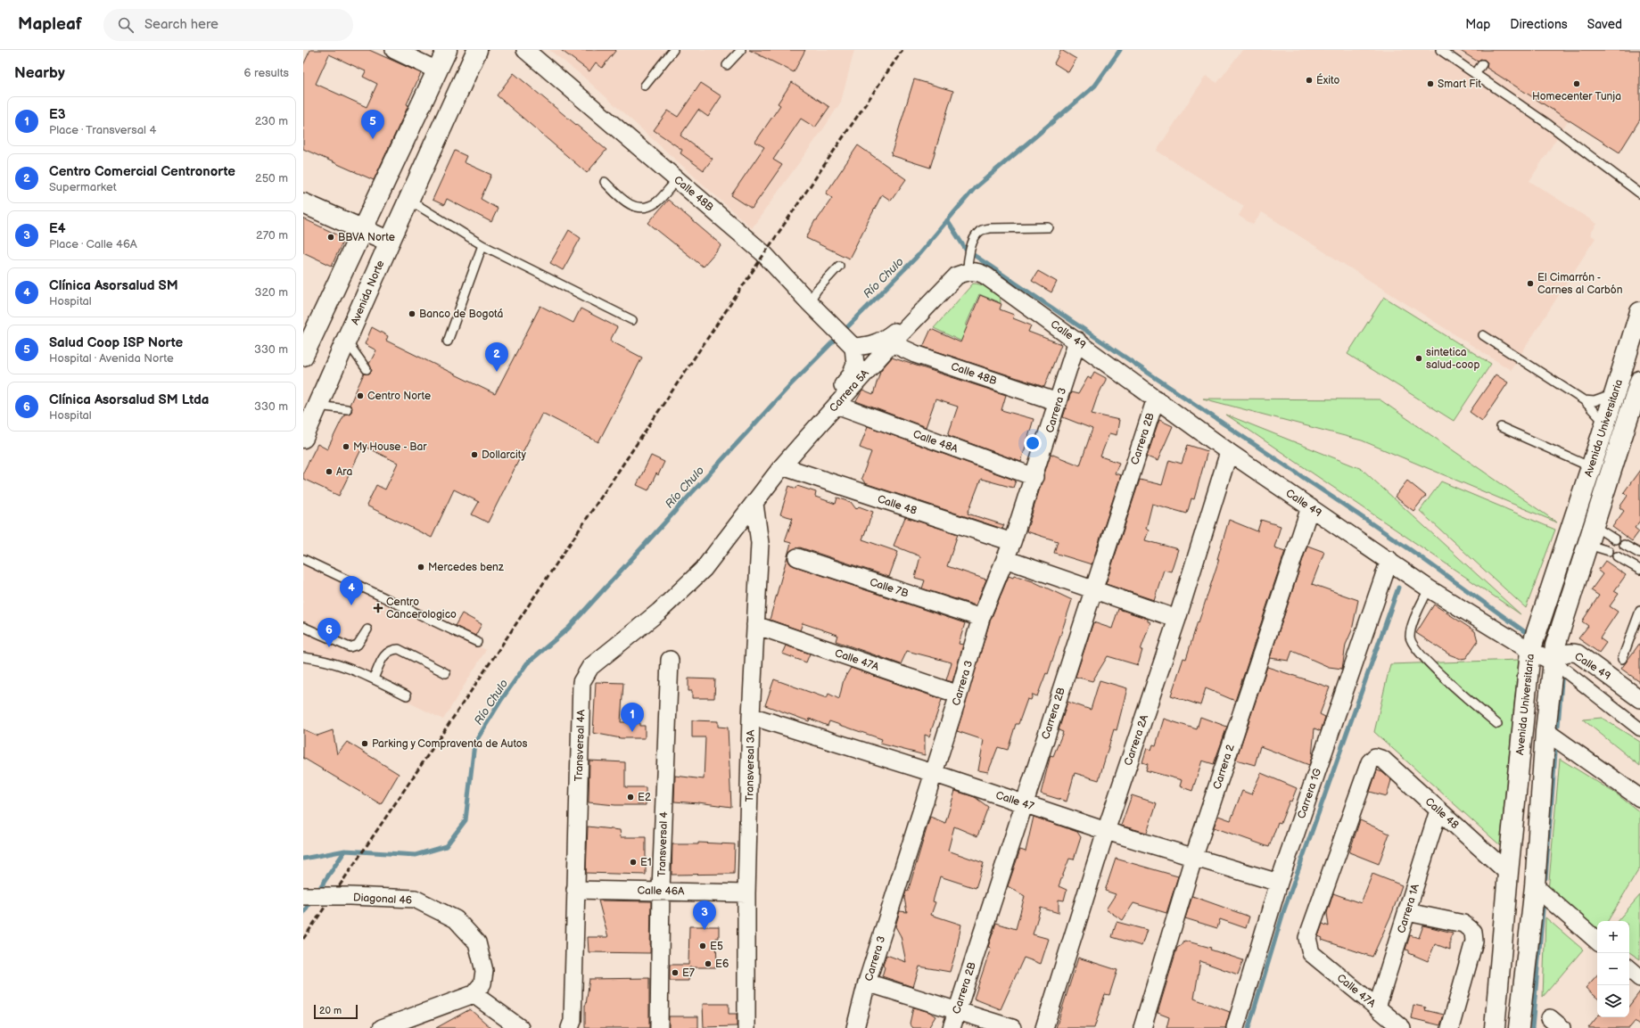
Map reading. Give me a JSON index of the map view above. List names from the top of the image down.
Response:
{
  "streets": {
    "main road": ["Avenida Norte", "Avenida Universitaria"],
    "street": [
      "Calle 48B",
      "Calle 49",
      "Carrera 5A",
      "Carrera 3",
      "Carrera 2B",
      "Calle 48A",
      "Calle 48",
      "Calle 7B",
      "Calle 47A",
      "Carrera 2A",
      "Transversal 4A",
      "Transversal 3A",
      "Carrera 2",
      "Carrera 1G",
      "Calle 47",
      "Transversal 4",
      "Calle 46A",
      "Diagonal 46",
      "Carrera 1A"
    ]
  },
  "crossings": [
    ["Calle 48B", "Carrera 5A"],
    ["Calle 48B", "Carrera 3"],
    ["Calle 49", "Carrera 5A"],
    ["Calle 49", "Carrera 3"],
    ["Calle 49", "Avenida Universitaria"],
    ["Calle 49", "Carrera 2B"],
    ["Calle 49", "Carrera 2A"],
    ["Calle 49", "Carrera 2"],
    ["Calle 49", "Carrera 1G"],
    ["Carrera 5A", "Calle 48A"],
    ["Carrera 5A", "Calle 48"],
    ["Carrera 5A", "Transversal 4A"],
    ["Carrera 5A", "Transversal 3A"],
    ["Carrera 3", "Calle 48A"],
    ["Carrera 3", "Calle 48"],
    ["Carrera 3", "Calle 7B"],
    ["Carrera 3", "Calle 47A"],
    ["Carrera 3", "Calle 47"],
    ["Avenida Universitaria", "Calle 48"],
    ["Carrera 2B", "Calle 47"],
    ["Calle 48", "Calle 47A"],
    ["Calle 48", "Carrera 1A"],
    ["Calle 47A", "Transversal 3A"],
    ["Calle 47A", "Carrera 1A"],
    ["Carrera 2A", "Calle 47"],
    ["Transversal 4A", "Calle 46A"],
    ["Transversal 3A", "Calle 47"],
    ["Transversal 3A", "Calle 46A"],
    ["Carrera 2", "Calle 47"],
    ["Carrera 1G", "Calle 47"],
    ["Transversal 4", "Calle 46A"]
  ],
  "water": ["Río Chulo"],
  "places": {
    "other": [
      "Éxito",
      "Smart Fit",
      "Homecenter Tunja",
      "BBVA Norte",
      "El Cimarrón - Carnes al Carbón",
      "Banco de Bogotá",
      "sintetica salud-coop",
      "Centro Norte",
      "My House - Bar",
      "Dollarcity",
      "Ara",
      "Mercedes benz",
      "Parking y Compraventa de Autos",
      "E2",
      "E1",
      "E5",
      "E6",
      "E7"
    ],
    "health": ["Centro Cancerologico"]
  },
  "scale_bar": "20 m",
  "page": {
    "header": "Mapleaf",
    "search": "Search here",
    "nav": ["Map", "Directions", "Saved"],
    "heading": ["Nearby", "6 results"],
    "list": [
      {
        "mark": "1",
        "name": "E3",
        "note": "Place · Transversal 4",
        "value": "230 m"
      },
      {
        "mark": "2",
        "name": "Centro Comercial Centronorte",
        "note": "Supermarket",
        "value": "250 m"
      },
      {
        "mark": "3",
        "name": "E4",
        "note": "Place · Calle 46A",
        "value": "270 m"
      },
      {
        "mark": "4",
        "name": "Clínica Asorsalud SM",
        "note": "Hospital",
        "value": "320 m"
      },
      {
        "mark": "5",
        "name": "Salud Coop ISP Norte",
        "note": "Hospital · Avenida Norte",
        "value": "330 m"
      },
      {
        "mark": "6",
        "name": "Clínica Asorsalud SM Ltda",
        "note": "Hospital",
        "value": "330 m"
      }
    ],
    "pins": [
      "5",
      "2",
      "4",
      "6",
      "1",
      "3"
    ],
    "map_buttons": ["+", "−"],
    "scale": "20 m"
  }
}
